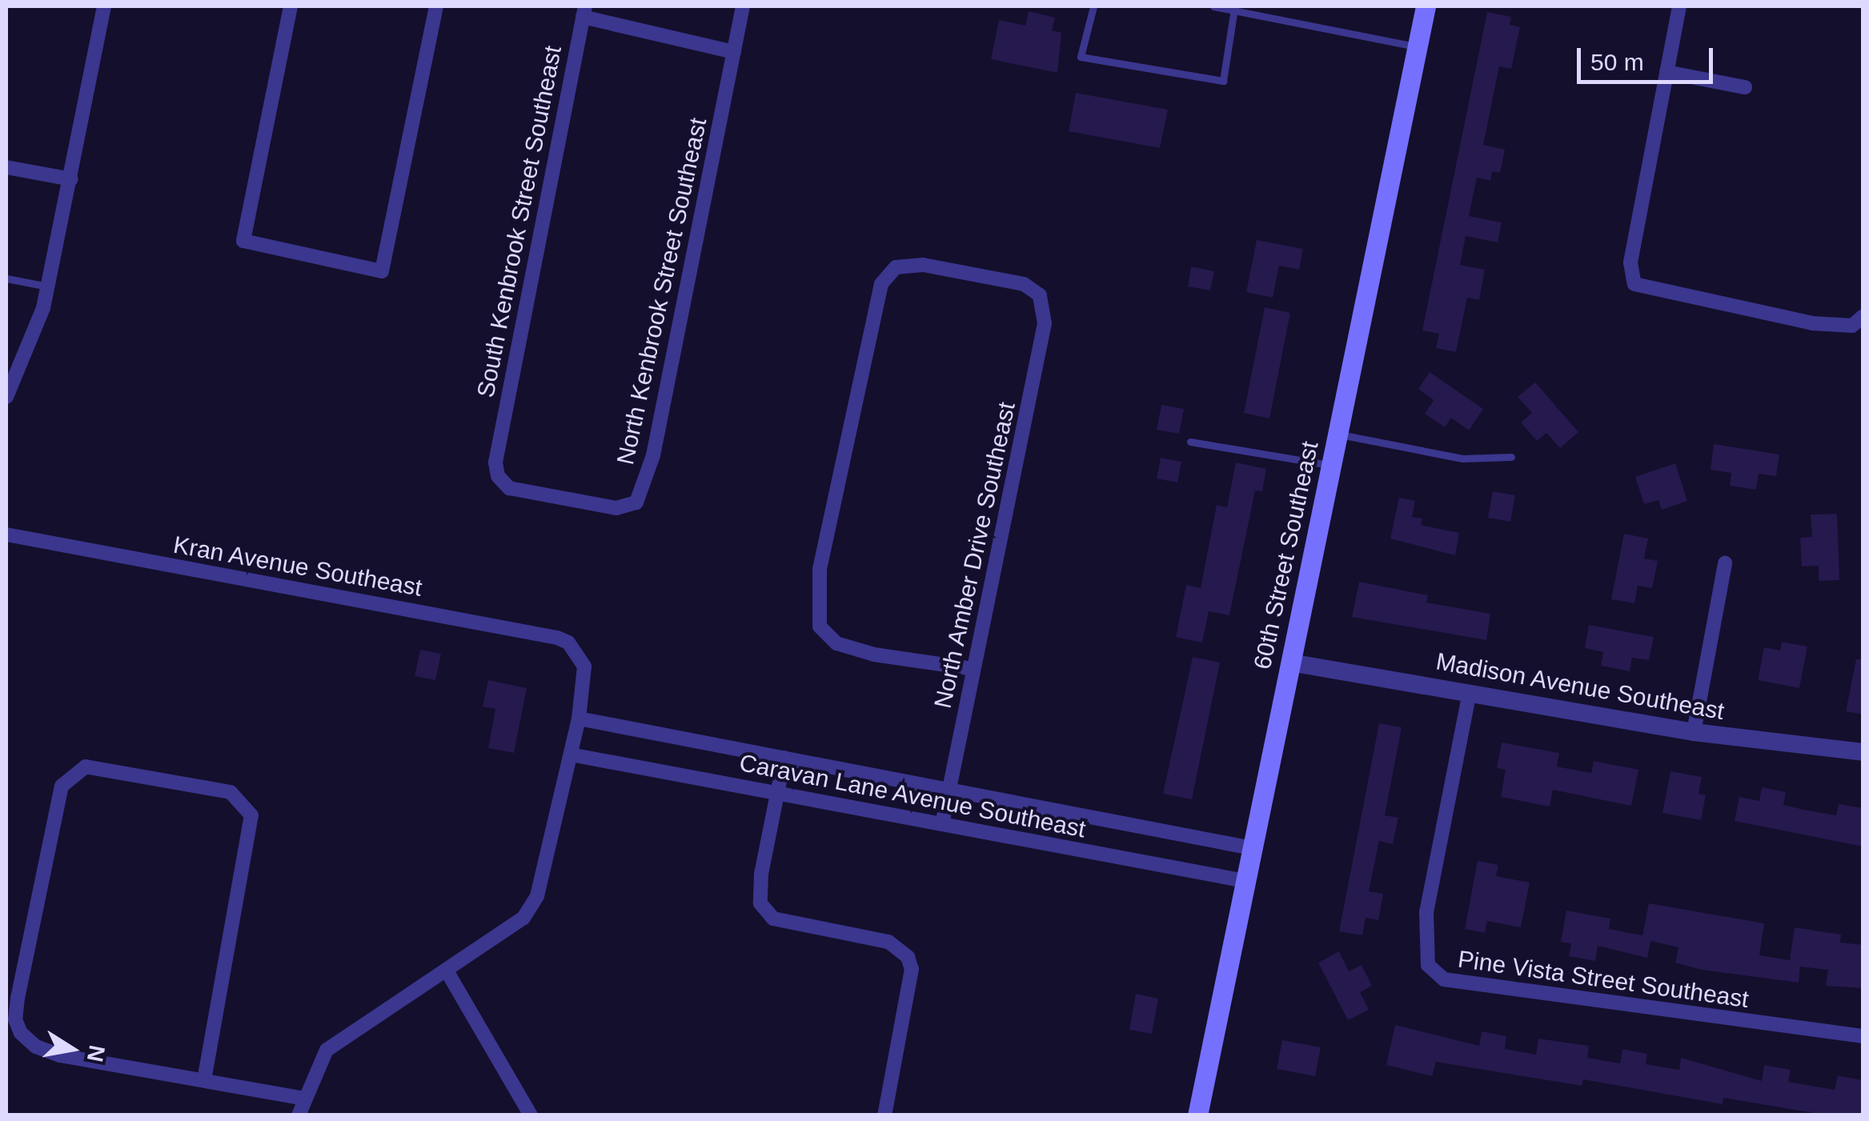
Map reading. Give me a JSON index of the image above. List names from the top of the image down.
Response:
{
  "streets": {
    "main road": ["60th Street Southeast"],
    "street": [
      "South Kenbrook Street Southeast",
      "North Kenbrook Street Southeast",
      "North Amber Drive Southeast",
      "Kran Avenue Southeast",
      "Madison Avenue Southeast",
      "Caravan Lane Avenue Southeast",
      "Pine Vista Street Southeast"
    ]
  },
  "crossings": [
    ["South Kenbrook Street Southeast", "North Kenbrook Street Southeast"],
    ["North Amber Drive Southeast", "Caravan Lane Avenue Southeast"],
    ["60th Street Southeast", "Madison Avenue Southeast"],
    ["60th Street Southeast", "Caravan Lane Avenue Southeast"],
    ["Kran Avenue Southeast", "Caravan Lane Avenue Southeast"],
    ["Madison Avenue Southeast", "Pine Vista Street Southeast"]
  ],
  "scale_bar": "50 m",
  "north": "right"
}
